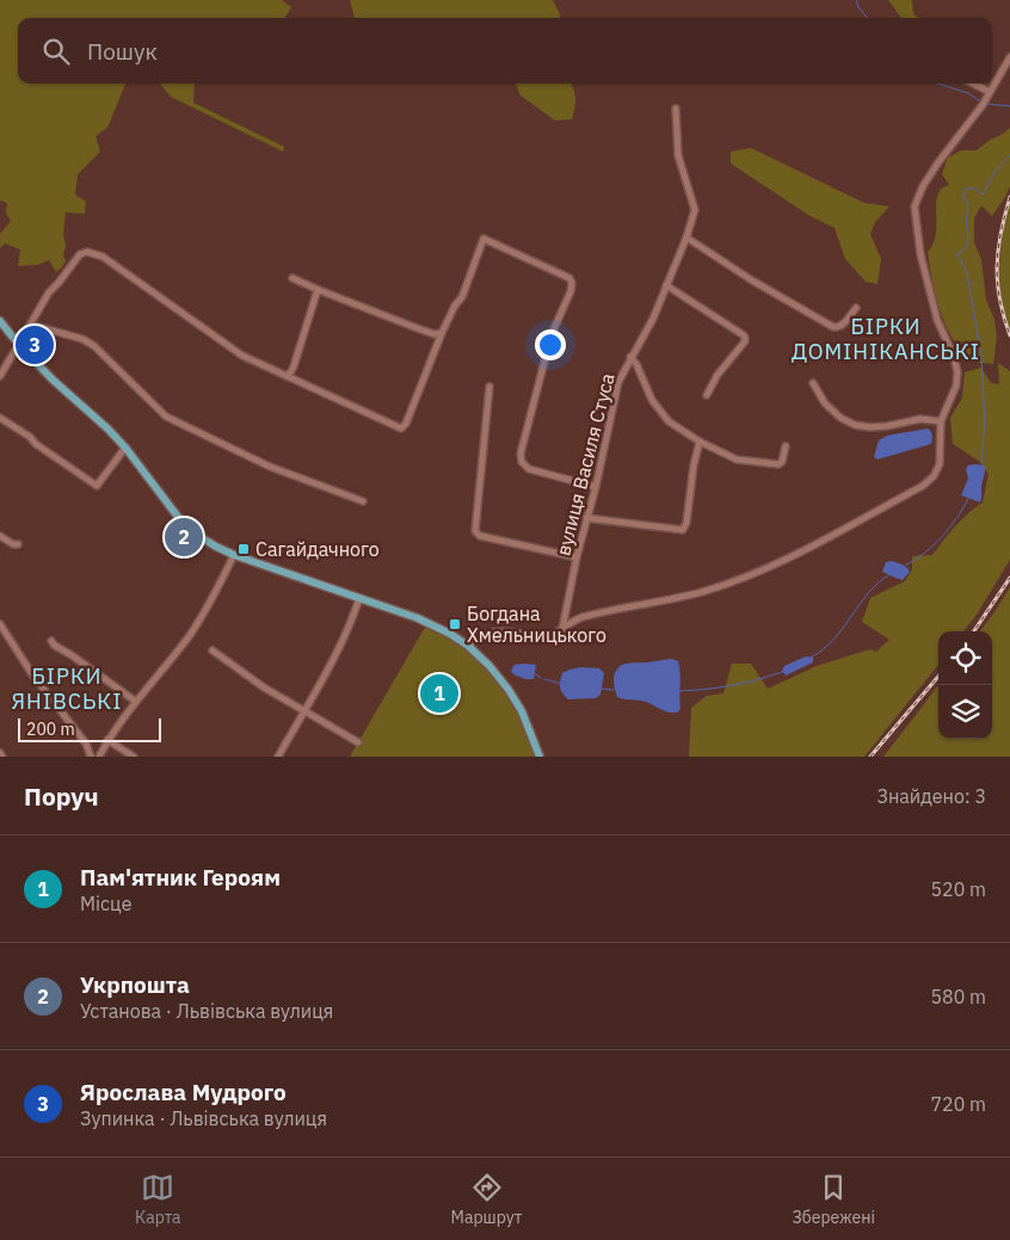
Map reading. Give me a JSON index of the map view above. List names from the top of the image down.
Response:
{
  "streets": {
    "street": ["вулиця Василя Стуса"]
  },
  "districts": ["БІРКИ ДОМІНІКАНСЬКІ", "БІРКИ ЯНІВСЬКІ"],
  "places": {
    "transit": ["Сагайдачного", "Богдана Хмельницького"]
  },
  "scale_bar": "200 m",
  "page": {
    "search": "Пошук",
    "pins": ["3", "2", "1"],
    "scale": "200 m",
    "heading": ["Поруч", "Знайдено: 3"],
    "list": [
      {
        "mark": "1",
        "name": "Пам'ятник Героям",
        "note": "Місце",
        "value": "520 m"
      },
      {
        "mark": "2",
        "name": "Укрпошта",
        "note": "Установа · Львівська вулиця",
        "value": "580 m"
      },
      {
        "mark": "3",
        "name": "Ярослава Мудрого",
        "note": "Зупинка · Львівська вулиця",
        "value": "720 m"
      }
    ],
    "nav": ["Карта", "Маршрут", "Збережені"]
  }
}
